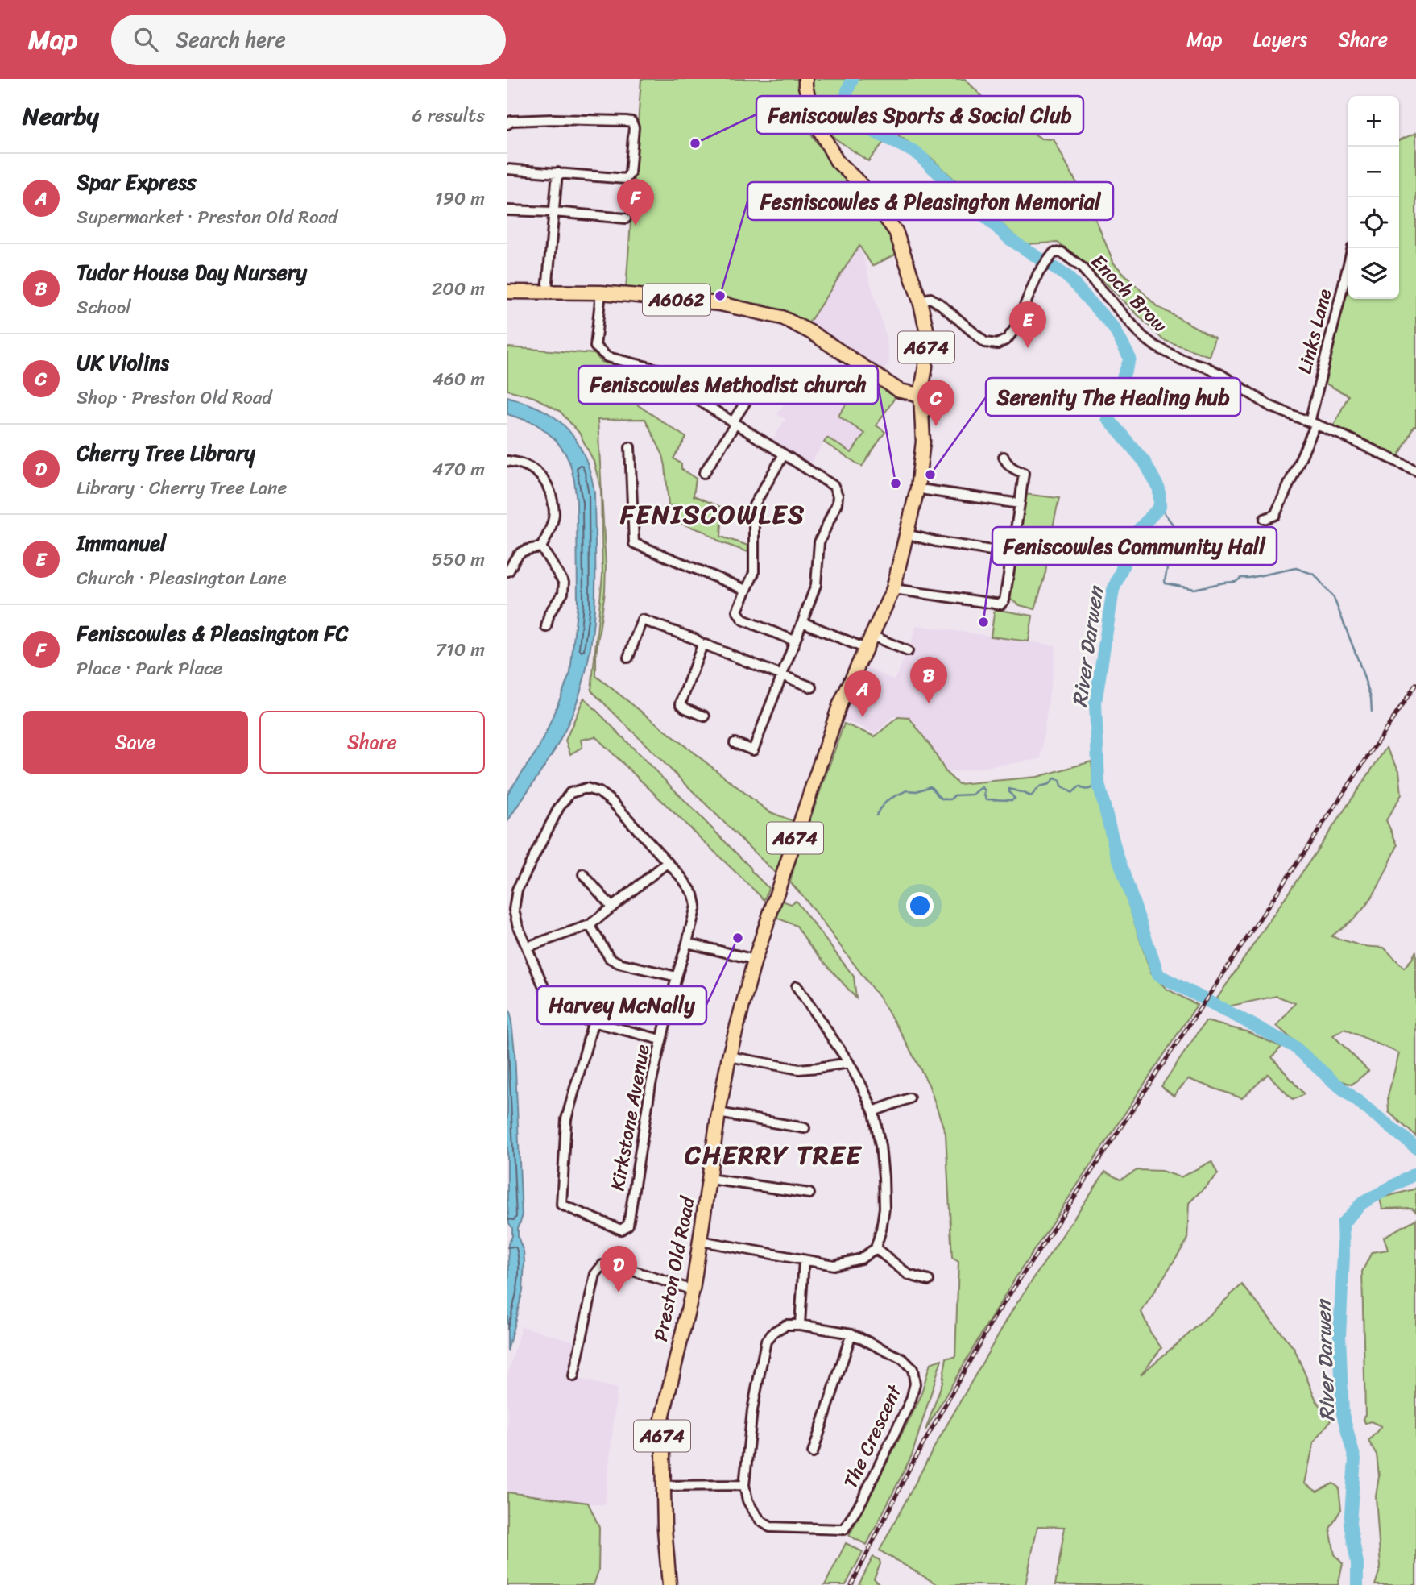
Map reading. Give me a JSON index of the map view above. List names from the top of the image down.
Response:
{
  "streets": {
    "main road": ["A6062", "A674", "Preston Old Road"],
    "street": [
      "Enoch Brow",
      "Links Lane",
      "Kirkstone Avenue",
      "The Crescent"
    ]
  },
  "crossings": [
    ["Enoch Brow", "Links Lane"],
    ["Enoch Brow", "Preston Old Road"],
    ["A6062", "Preston Old Road"]
  ],
  "districts": ["FENISCOWLES", "CHERRY TREE"],
  "water": ["River Darwen"],
  "places": [
    "Feniscowles Sports & Social Club",
    "Fesniscowles & Pleasington Memorial",
    "Serenity The Healing hub",
    "Feniscowles Methodist church",
    "Feniscowles Community Hall",
    "Harvey McNally"
  ],
  "page": {
    "header": "Map",
    "search": "Search here",
    "nav": ["Map", "Layers", "Share"],
    "heading": ["Nearby", "6 results"],
    "map_buttons": ["+", "−"],
    "list": [
      {
        "mark": "A",
        "name": "Spar Express",
        "note": "Supermarket · Preston Old Road",
        "value": "190 m"
      },
      {
        "mark": "B",
        "name": "Tudor House Day Nursery",
        "note": "School",
        "value": "200 m"
      },
      {
        "mark": "C",
        "name": "UK Violins",
        "note": "Shop · Preston Old Road",
        "value": "460 m"
      },
      {
        "mark": "D",
        "name": "Cherry Tree Library",
        "note": "Library · Cherry Tree Lane",
        "value": "470 m"
      },
      {
        "mark": "E",
        "name": "Immanuel",
        "note": "Church · Pleasington Lane",
        "value": "550 m"
      },
      {
        "mark": "F",
        "name": "Feniscowles & Pleasington FC",
        "note": "Place · Park Place",
        "value": "710 m"
      }
    ],
    "pins": [
      "F",
      "E",
      "C",
      "B",
      "A",
      "D"
    ],
    "buttons": ["Save", "Share"]
  }
}
